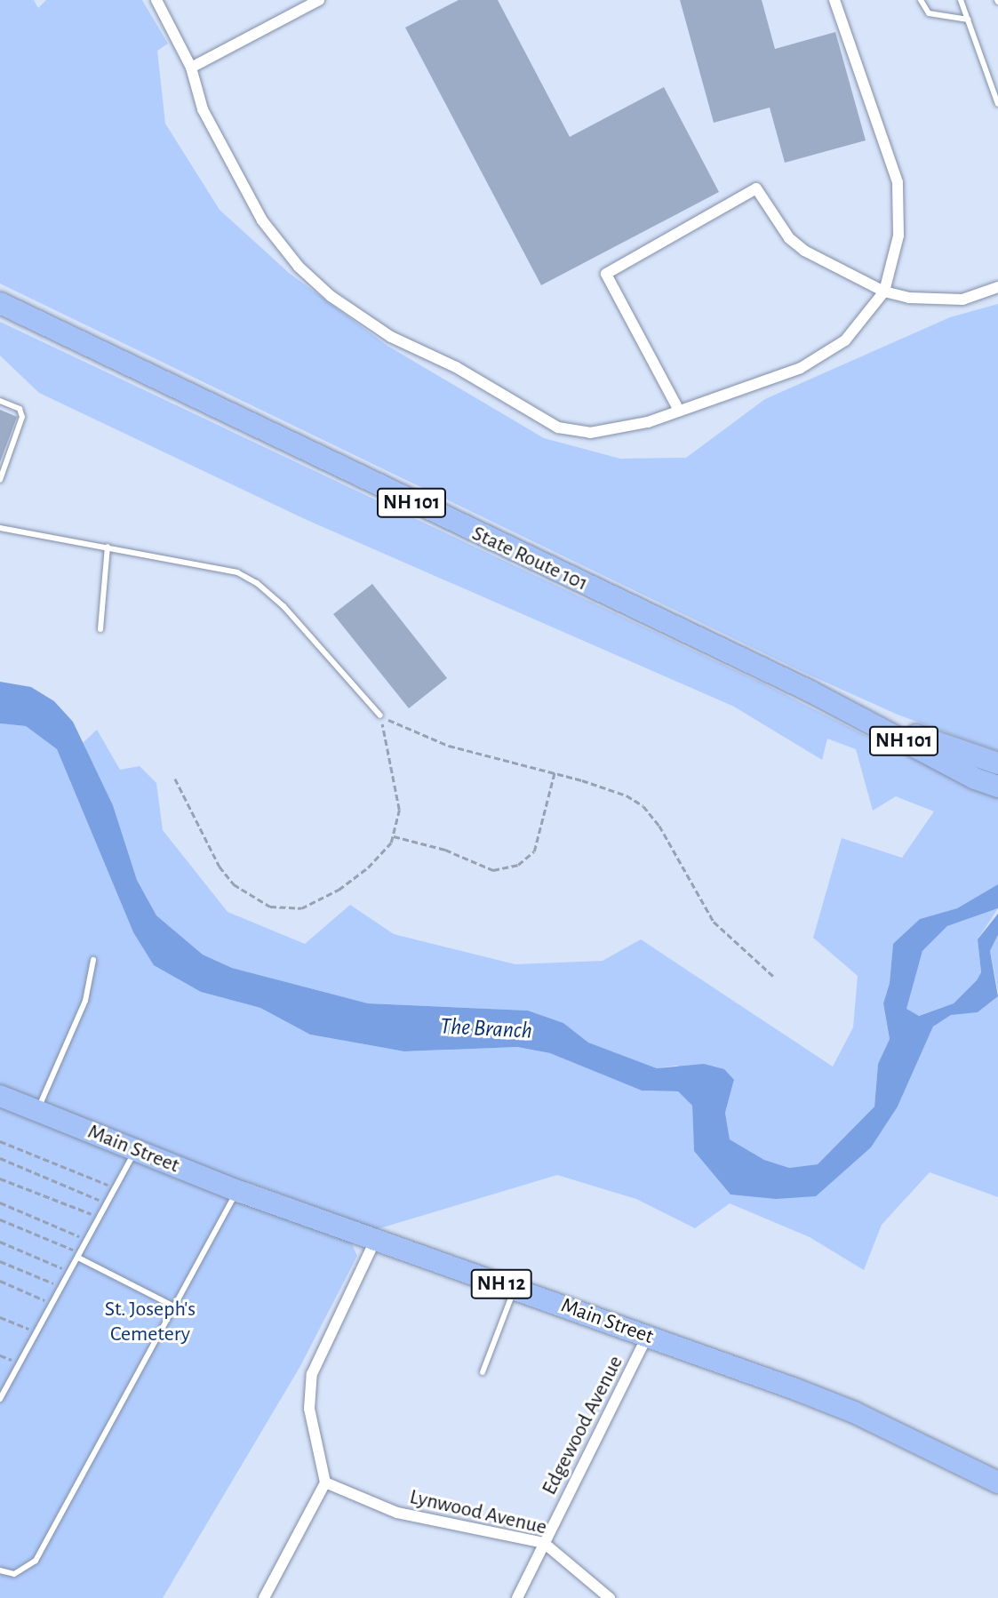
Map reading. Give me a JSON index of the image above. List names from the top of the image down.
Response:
{
  "streets": {
    "highway": [
      "NH 101",
      "State Route 101",
      "Main Street",
      "NH 12"
    ],
    "street": ["Edgewood Avenue", "Lynwood Avenue"]
  },
  "crossings": [
    ["Main Street", "Edgewood Avenue"],
    ["Edgewood Avenue", "Lynwood Avenue"]
  ],
  "water": ["The Branch"],
  "parks": ["St. Joseph's Cemetery"]
}
